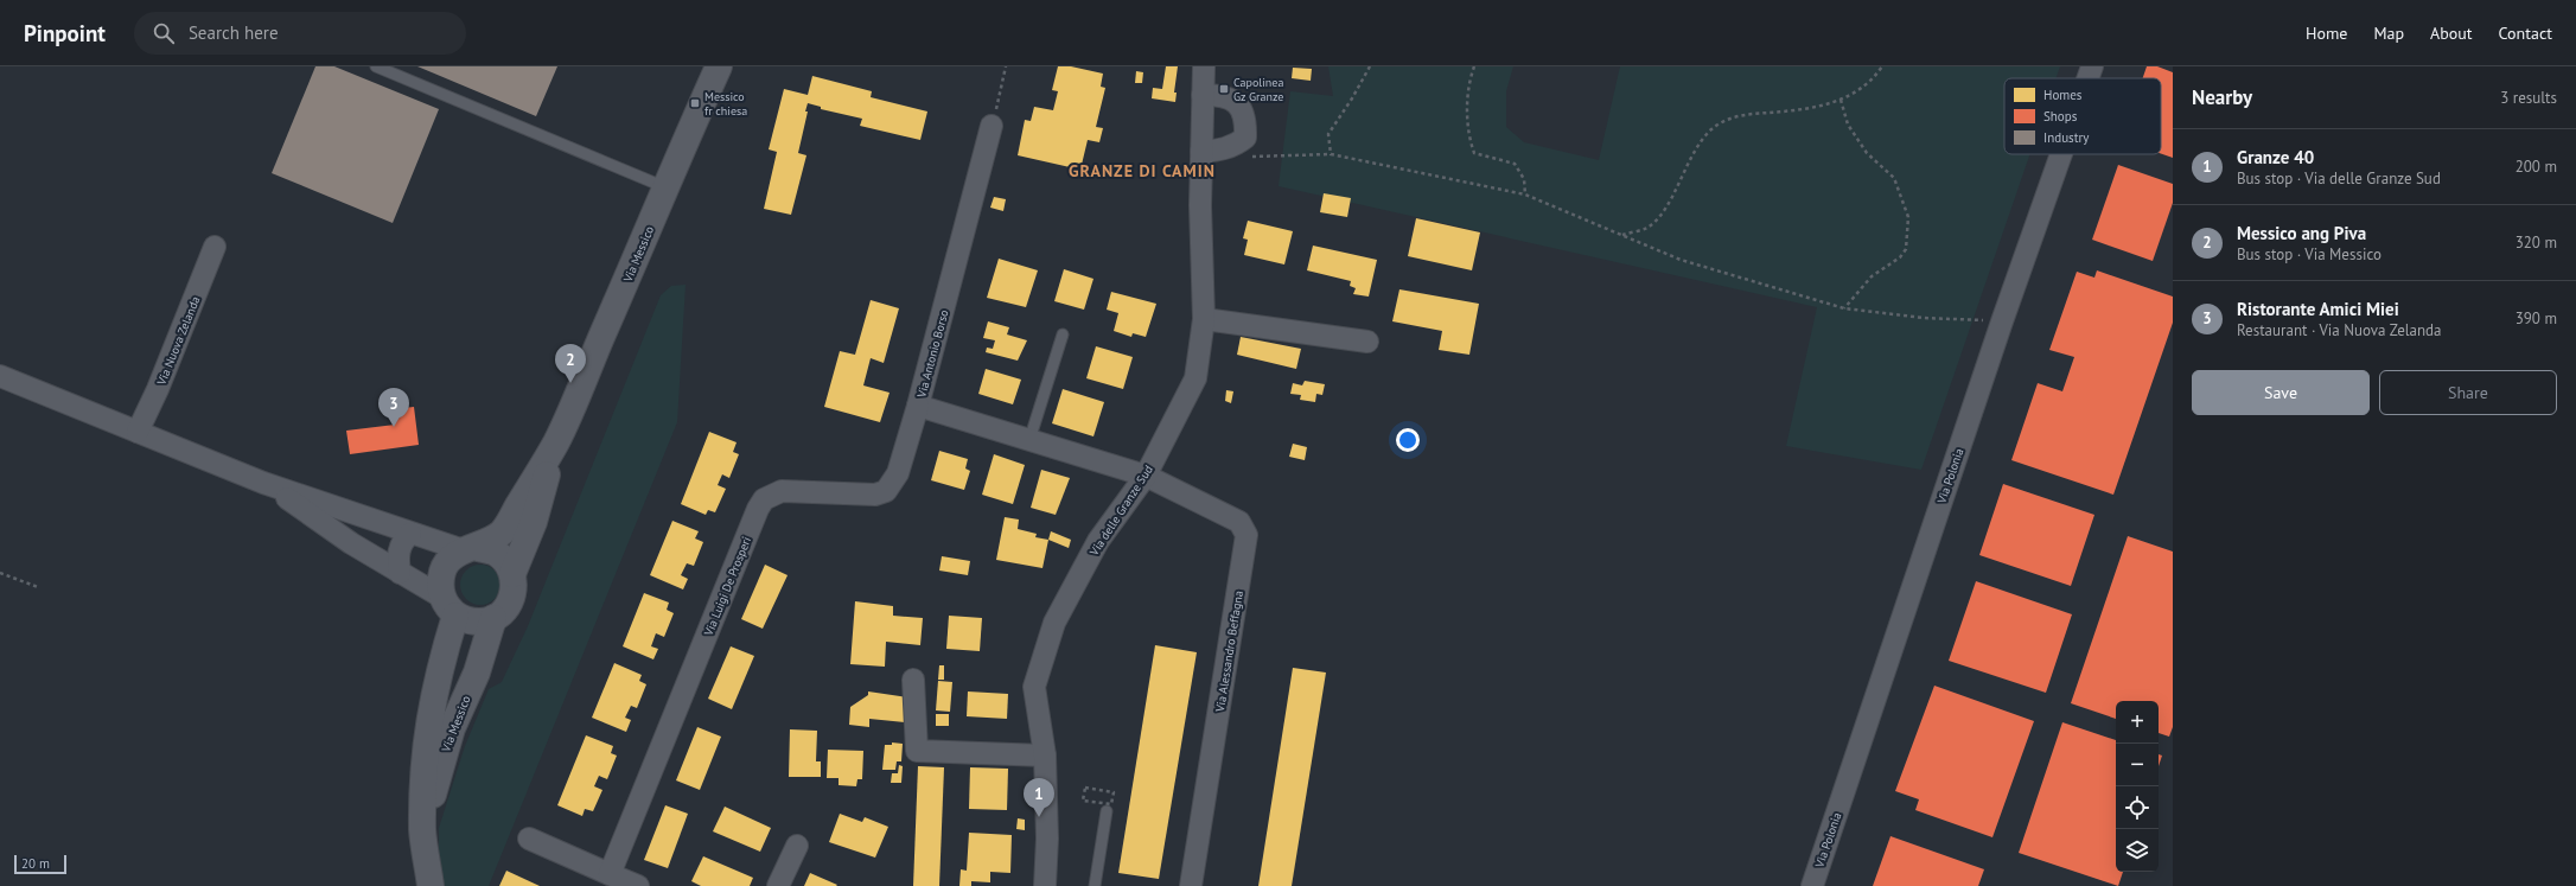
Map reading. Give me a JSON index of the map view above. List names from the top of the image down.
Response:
{
  "streets": {
    "street": [
      "Via Messico",
      "Via Nuova Zelanda",
      "Via Antonio Borso",
      "Via Polonia",
      "Via delle Granze Sud",
      "Via Luigi De Prosperi",
      "Via Alessandro Beffagna"
    ]
  },
  "crossings": [
    ["Via Antonio Borso", "Via delle Granze Sud"],
    ["Via Antonio Borso", "Via Luigi De Prosperi"],
    ["Via Antonio Borso", "Via Alessandro Beffagna"],
    ["Via delle Granze Sud", "Via Alessandro Beffagna"]
  ],
  "districts": ["GRANZE DI CAMIN"],
  "places": {
    "transit": ["Capolinea Gz Granze", "Messico fr chiesa"]
  },
  "legend": ["Homes", "Shops", "Industry"],
  "scale_bar": "20 m",
  "page": {
    "header": "Pinpoint",
    "search": "Search here",
    "nav": [
      "Home",
      "Map",
      "About",
      "Contact"
    ],
    "heading": ["Nearby", "3 results"],
    "list": [
      {
        "mark": "1",
        "name": "Granze 40",
        "note": "Bus stop · Via delle Granze Sud",
        "value": "200 m"
      },
      {
        "mark": "2",
        "name": "Messico ang Piva",
        "note": "Bus stop · Via Messico",
        "value": "320 m"
      },
      {
        "mark": "3",
        "name": "Ristorante Amici Miei",
        "note": "Restaurant · Via Nuova Zelanda",
        "value": "390 m"
      }
    ],
    "pins": ["2", "3", "1"],
    "buttons": ["Save", "Share"],
    "map_buttons": ["+", "−"],
    "scale": "20 m"
  }
}
